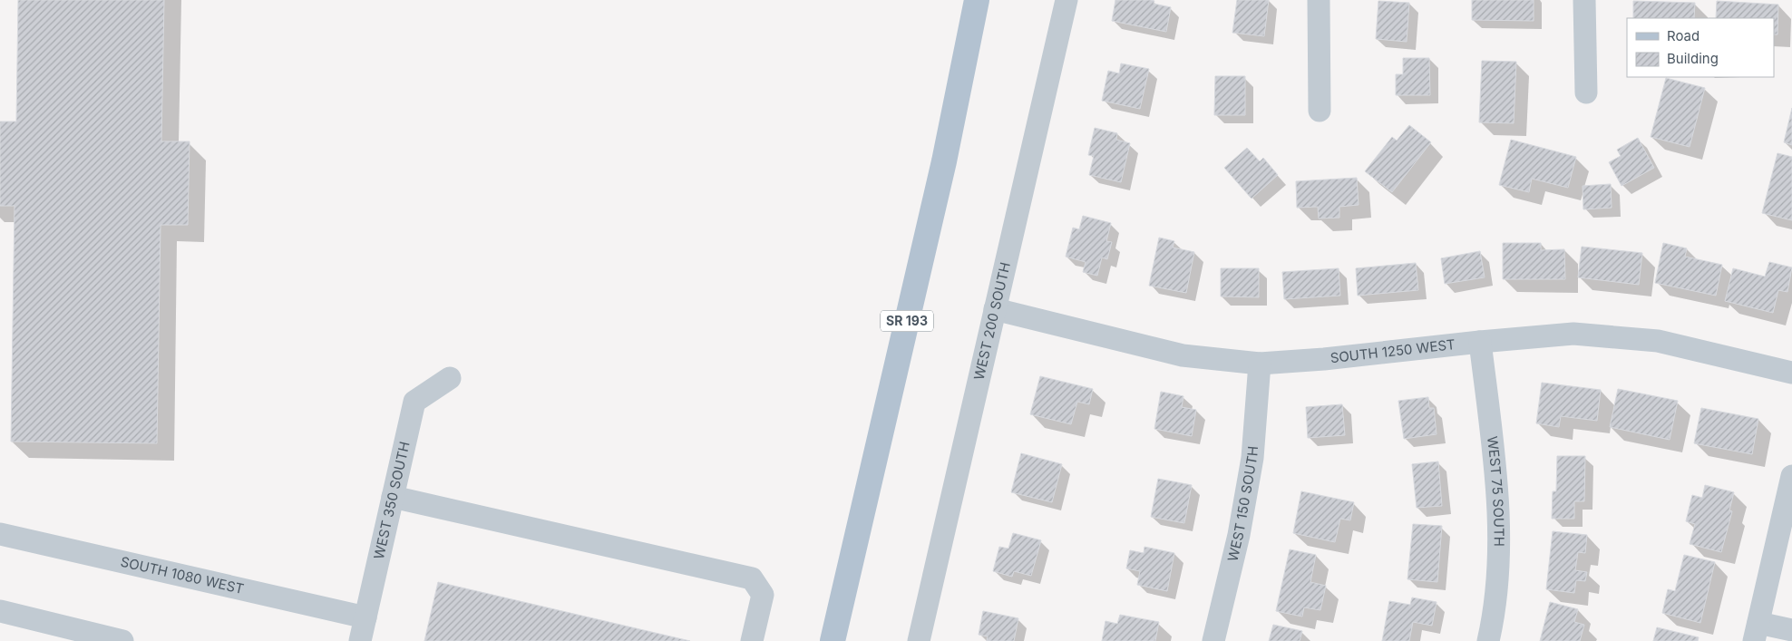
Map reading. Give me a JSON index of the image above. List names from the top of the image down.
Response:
{
  "streets": {
    "main road": ["SR 193"],
    "street": [
      "WEST 200 SOUTH",
      "SOUTH 1250 WEST",
      "WEST 75 SOUTH",
      "WEST 350 SOUTH",
      "WEST 150 SOUTH",
      "SOUTH 1080 WEST"
    ]
  },
  "crossings": [
    ["WEST 200 SOUTH", "SOUTH 1250 WEST"],
    ["SOUTH 1250 WEST", "WEST 75 SOUTH"],
    ["SOUTH 1250 WEST", "WEST 150 SOUTH"],
    ["WEST 350 SOUTH", "SOUTH 1080 WEST"]
  ],
  "legend": ["Road", "Building"]
}
